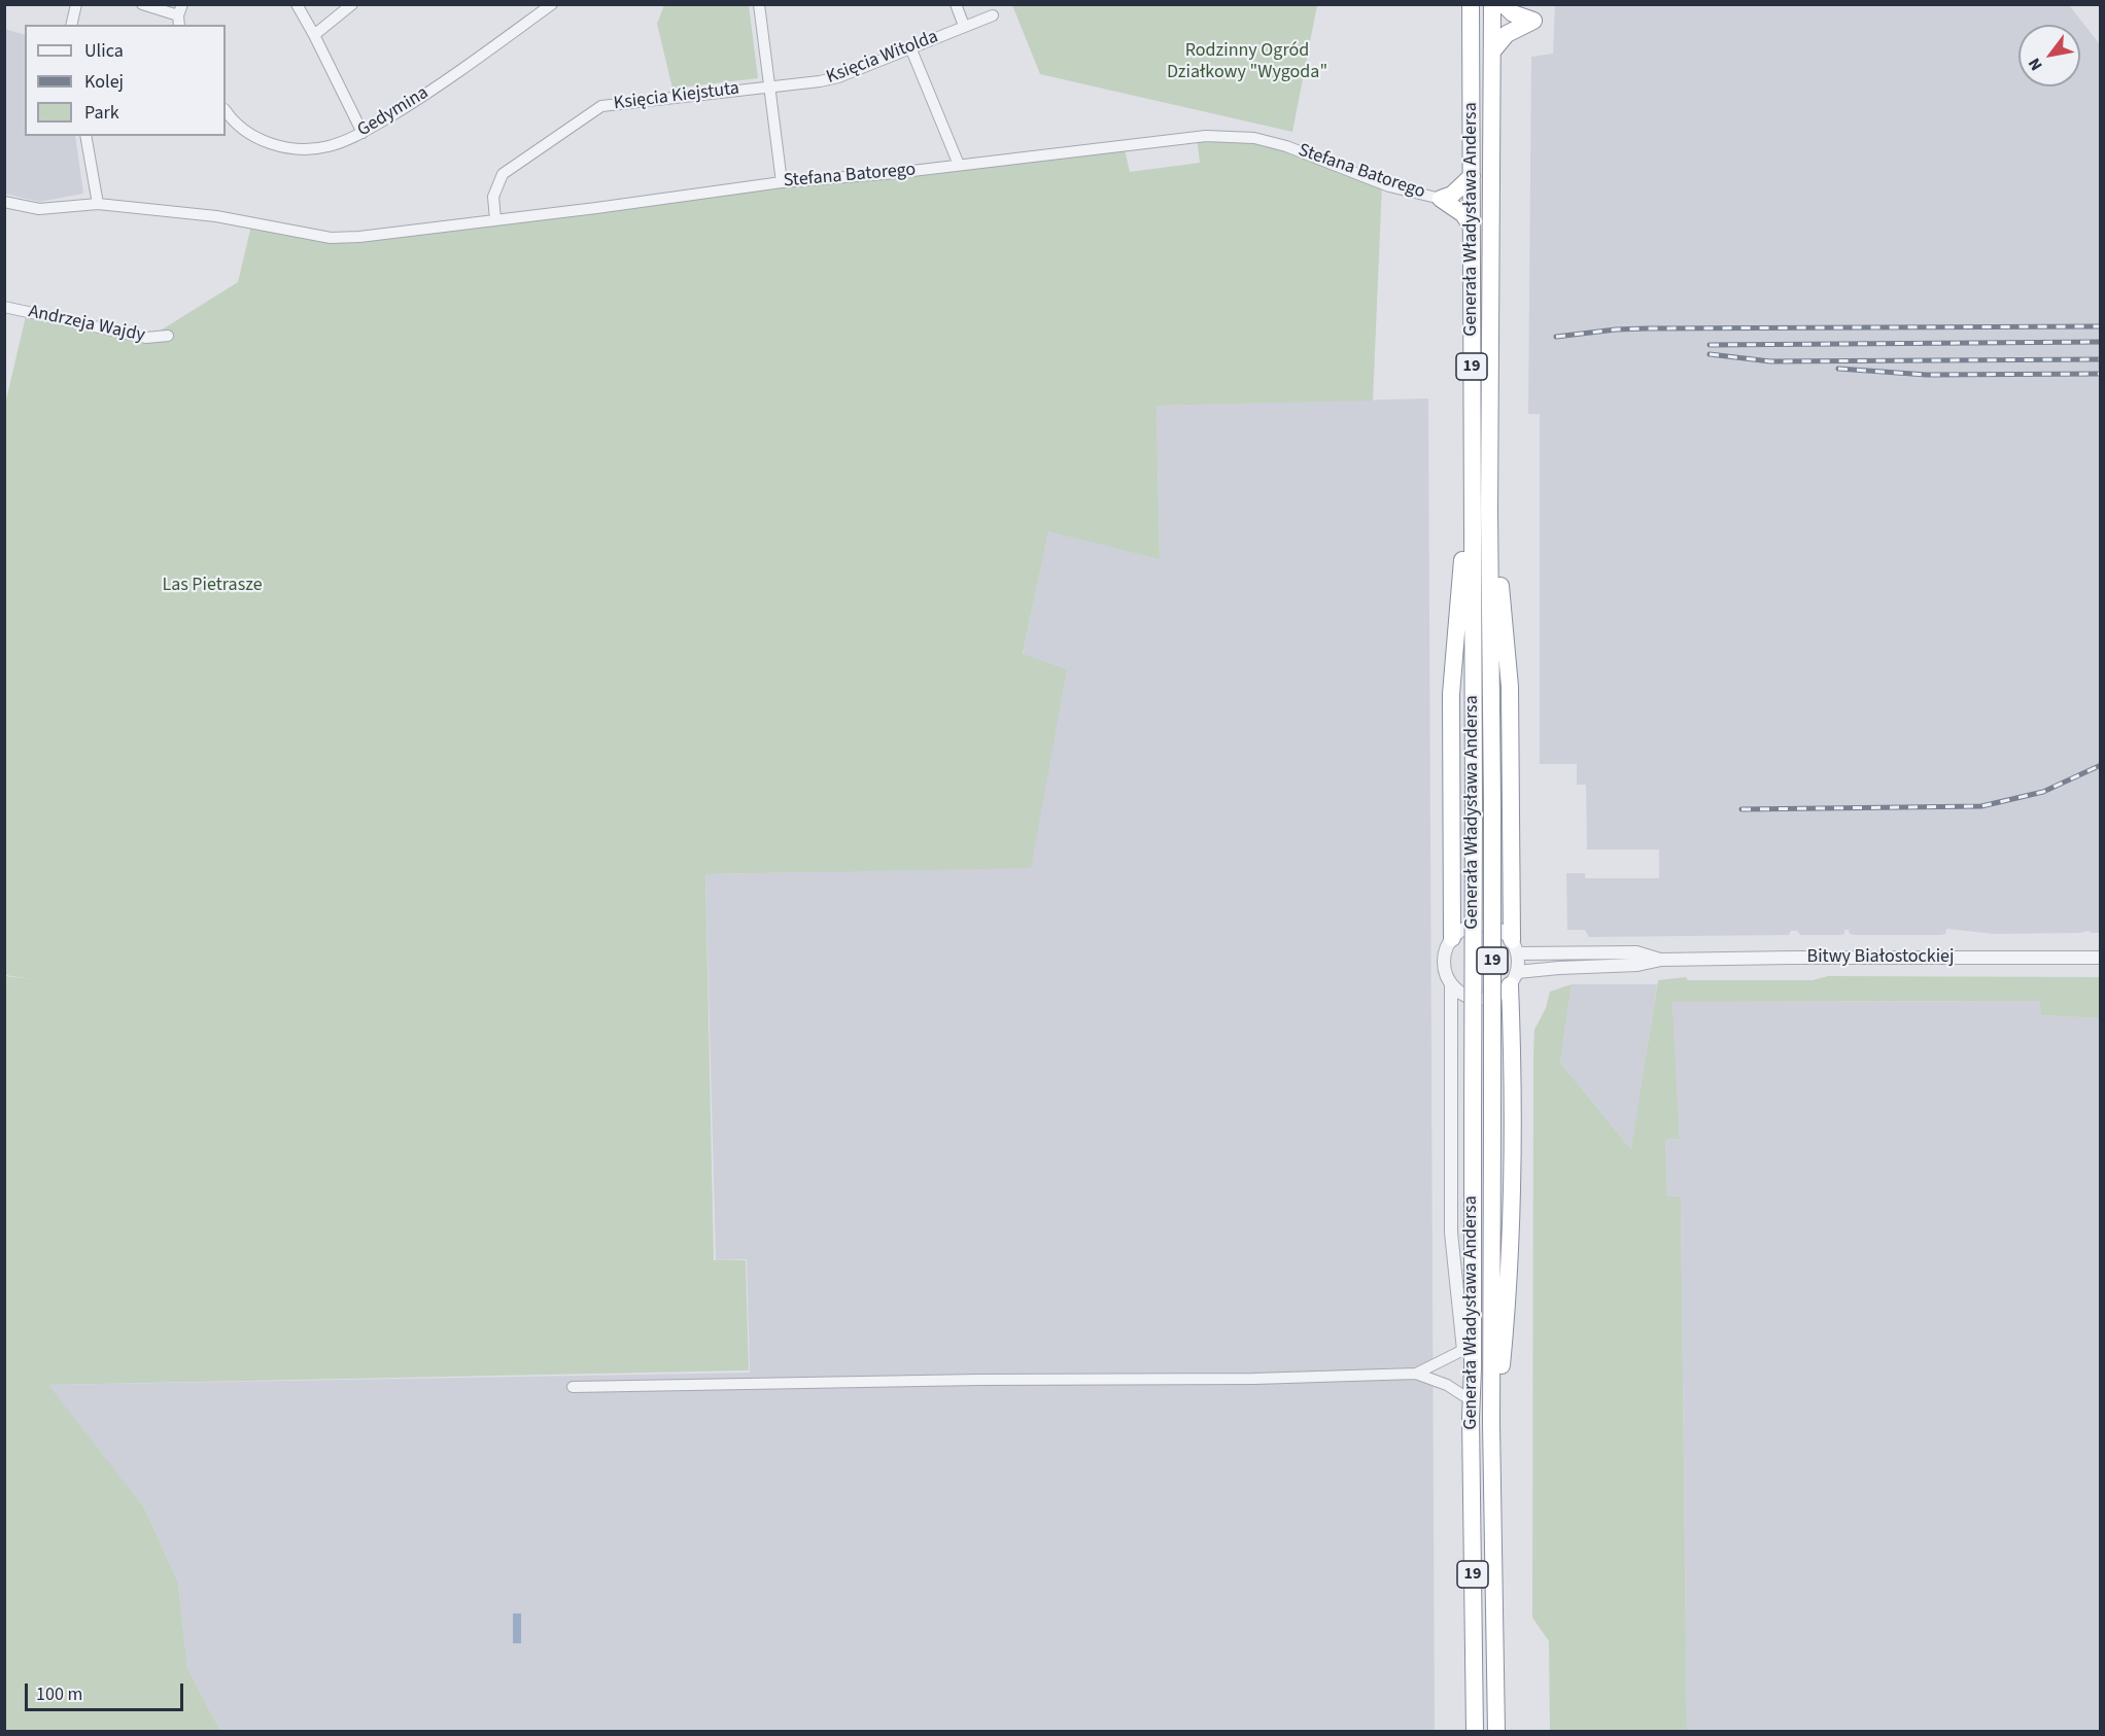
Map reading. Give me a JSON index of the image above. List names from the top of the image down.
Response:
{
  "streets": {
    "highway": ["Generała Władysława Andersa", "19"],
    "street": [
      "Księcia Witolda",
      "Księcia Kiejstuta",
      "Gedymina",
      "Stefana Batorego",
      "Andrzeja Wajdy",
      "Bitwy Białostockiej"
    ]
  },
  "crossings": [
    ["Księcia Witolda", "Księcia Kiejstuta"],
    ["Księcia Kiejstuta", "Stefana Batorego"]
  ],
  "parks": ["Rodzinny Ogród Działkowy \"Wygoda\"", "Las Pietrasze"],
  "legend": ["Ulica", "Kolej", "Park"],
  "scale_bar": "100 m",
  "north": "bottom left"
}
